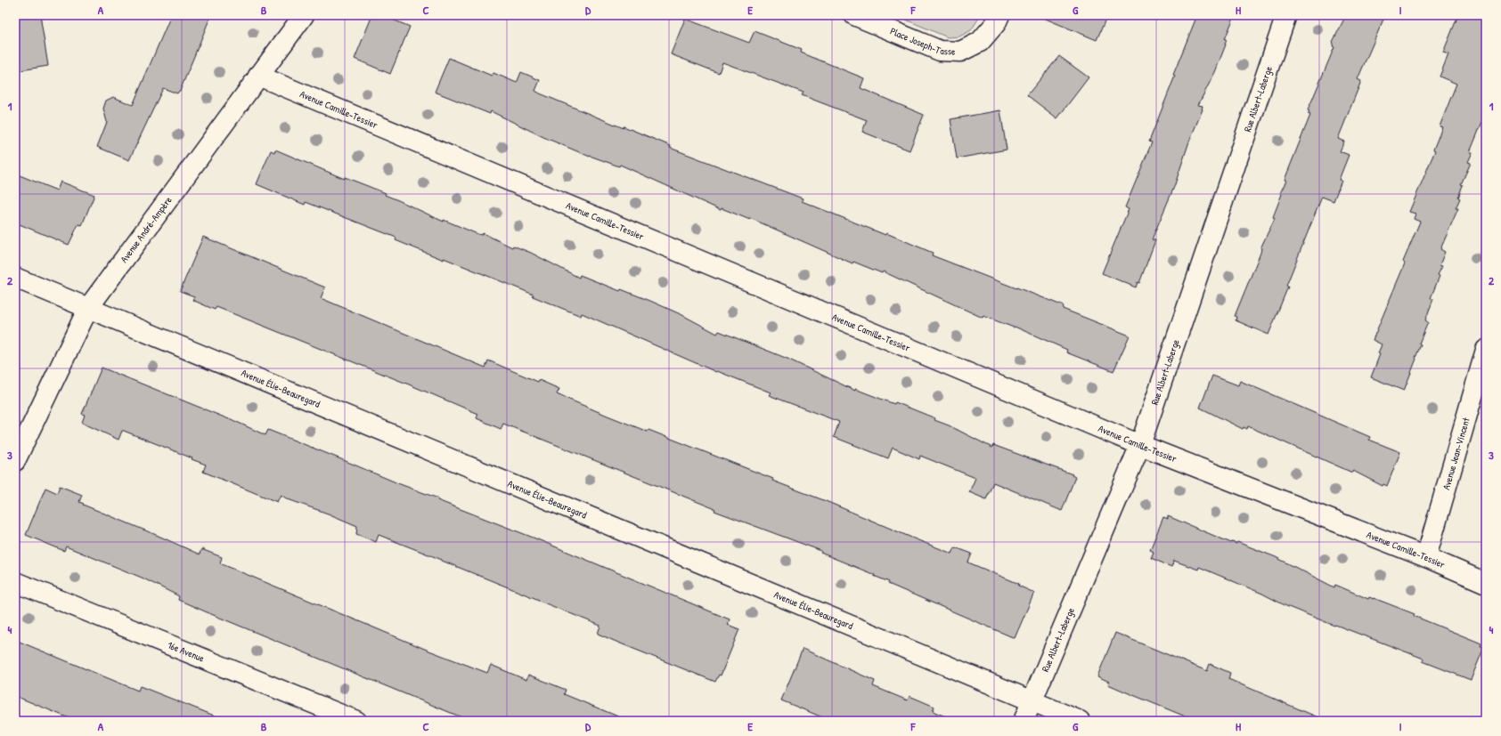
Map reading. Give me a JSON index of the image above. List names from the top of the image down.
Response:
{
  "streets": {
    "street": [
      "Place Joseph-Tasse",
      "Rue Albert-Laberge",
      "Avenue Camille-Tessier",
      "Avenue André-Ampère",
      "Avenue Élie-Beauregard",
      "Avenue Jean-Vincent",
      "16e Avenue"
    ]
  },
  "crossings": [
    ["Rue Albert-Laberge", "Avenue Camille-Tessier"],
    ["Rue Albert-Laberge", "Avenue Élie-Beauregard"],
    ["Avenue Camille-Tessier", "Avenue André-Ampère"],
    ["Avenue Camille-Tessier", "Avenue Jean-Vincent"],
    ["Avenue André-Ampère", "Avenue Élie-Beauregard"]
  ],
  "grid": {
    "columns": [
      "A",
      "B",
      "C",
      "D",
      "E",
      "F",
      "G",
      "H",
      "I"
    ],
    "rows": [
      "1",
      "2",
      "3",
      "4"
    ]
  }
}
